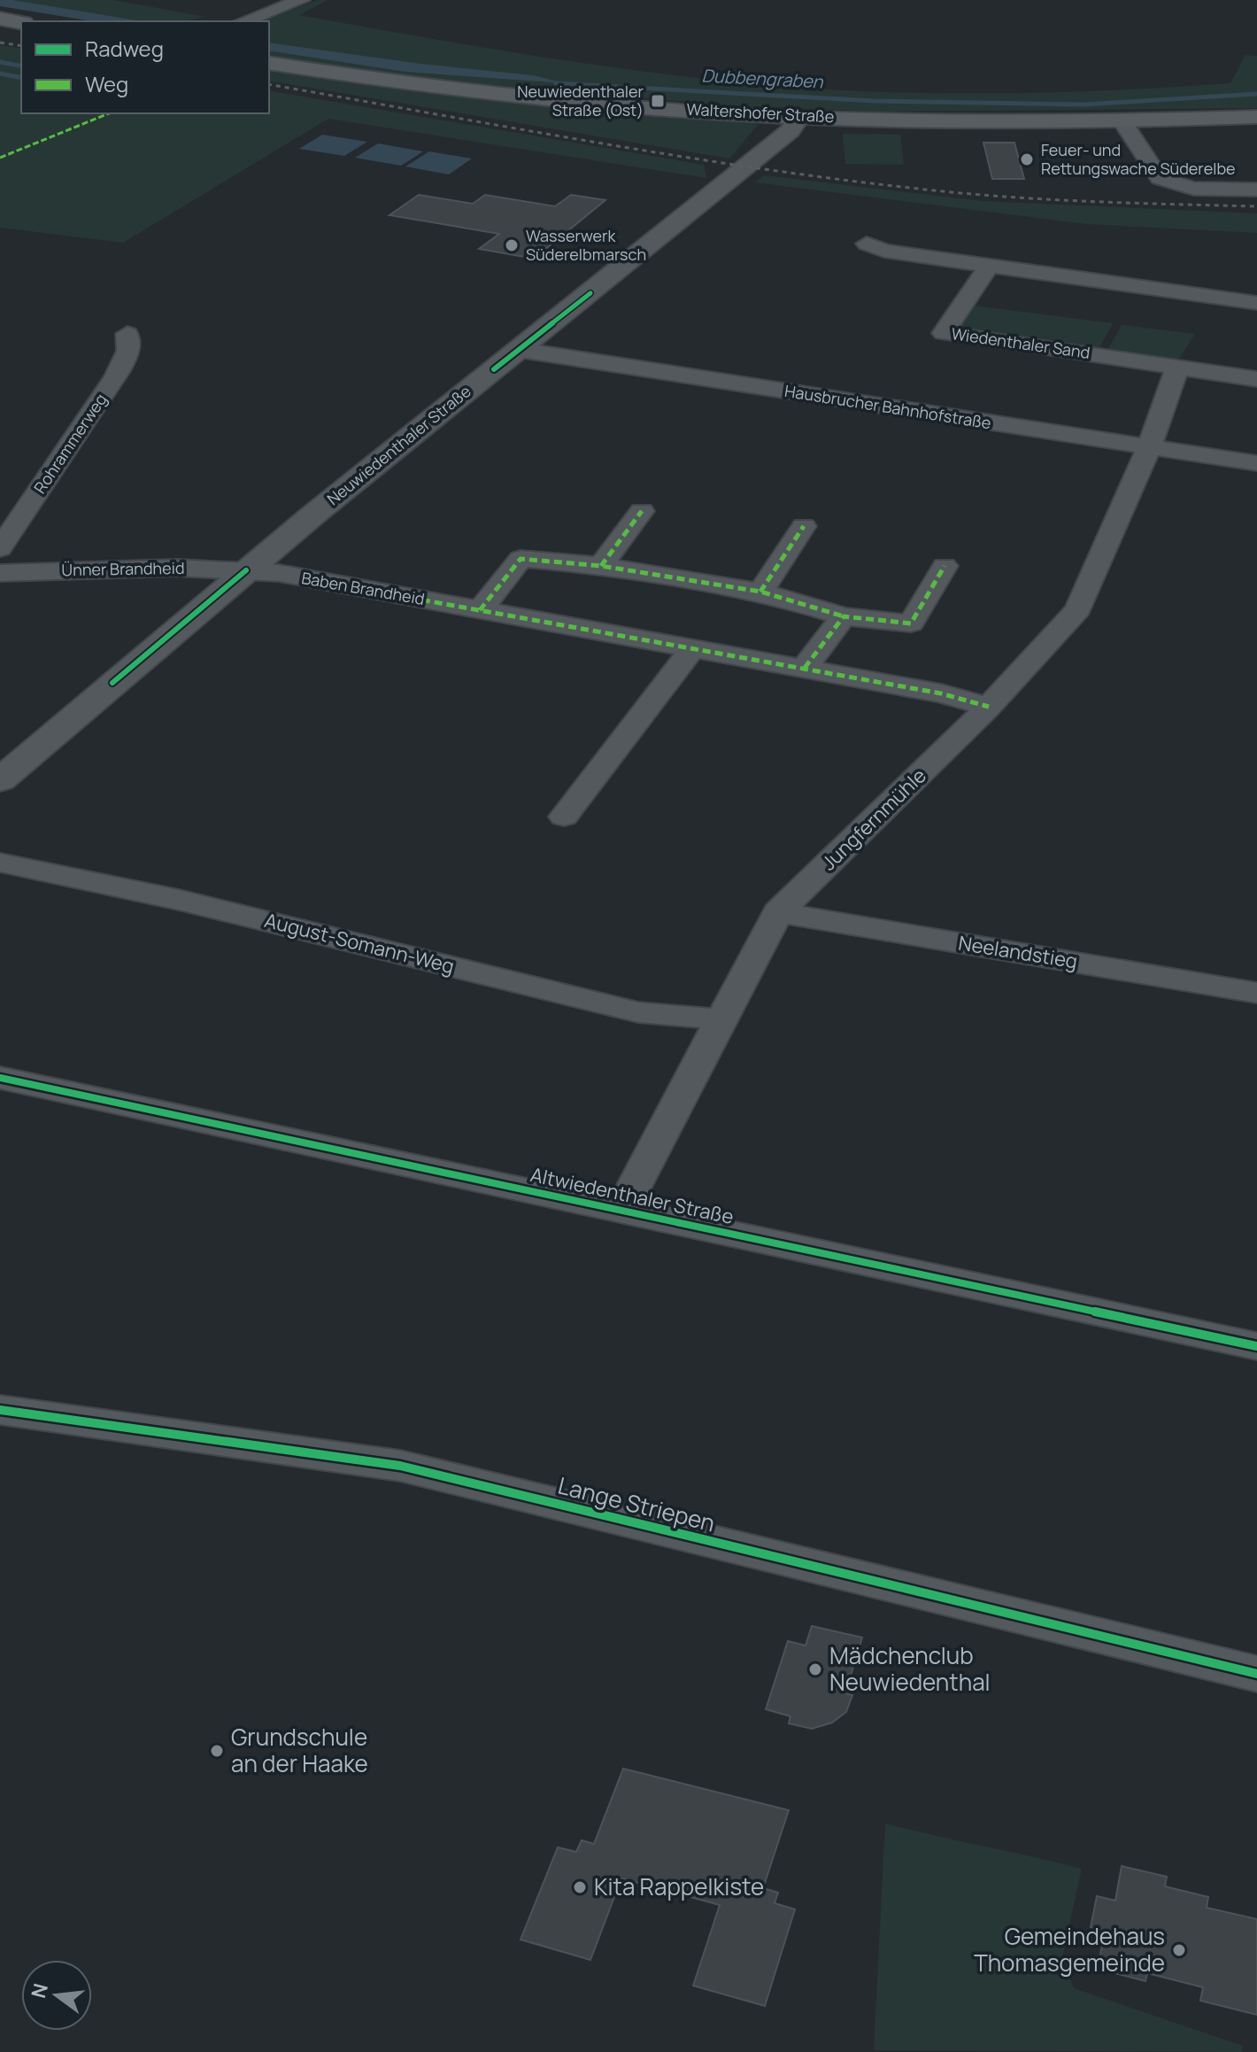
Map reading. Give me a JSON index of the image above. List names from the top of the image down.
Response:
{
  "streets": {
    "main road": ["Waltershofer Straße"],
    "street": [
      "Wiedenthaler Sand",
      "Hausbrucher Bahnhofstraße",
      "Rohrammerweg",
      "Neuwiedenthaler Straße",
      "Ünner Brandheid",
      "Baben Brandheid",
      "Jungfernmühle",
      "August-Somann-Weg",
      "Neelandstieg",
      "Altwiedenthaler Straße",
      "Lange Striepen"
    ]
  },
  "crossings": [
    ["Waltershofer Straße", "Neuwiedenthaler Straße"],
    ["Hausbrucher Bahnhofstraße", "Neuwiedenthaler Straße"],
    ["Hausbrucher Bahnhofstraße", "Jungfernmühle"],
    ["Neuwiedenthaler Straße", "Ünner Brandheid"],
    ["Neuwiedenthaler Straße", "Baben Brandheid"],
    ["Ünner Brandheid", "Baben Brandheid"],
    ["Baben Brandheid", "Jungfernmühle"],
    ["Jungfernmühle", "August-Somann-Weg"],
    ["Jungfernmühle", "Neelandstieg"],
    ["Jungfernmühle", "Altwiedenthaler Straße"]
  ],
  "water": ["Dubbengraben"],
  "places": {
    "transit": ["Neuwiedenthaler Straße (Ost)"],
    "other": [
      "Feuer- und Rettungswache Süderelbe",
      "Wasserwerk Süderelbmarsch",
      "Mädchenclub Neuwiedenthal",
      "Grundschule an der Haake",
      "Kita Rappelkiste",
      "Gemeindehaus Thomasgemeinde"
    ]
  },
  "legend": ["Radweg", "Weg"],
  "north": "left"
}
